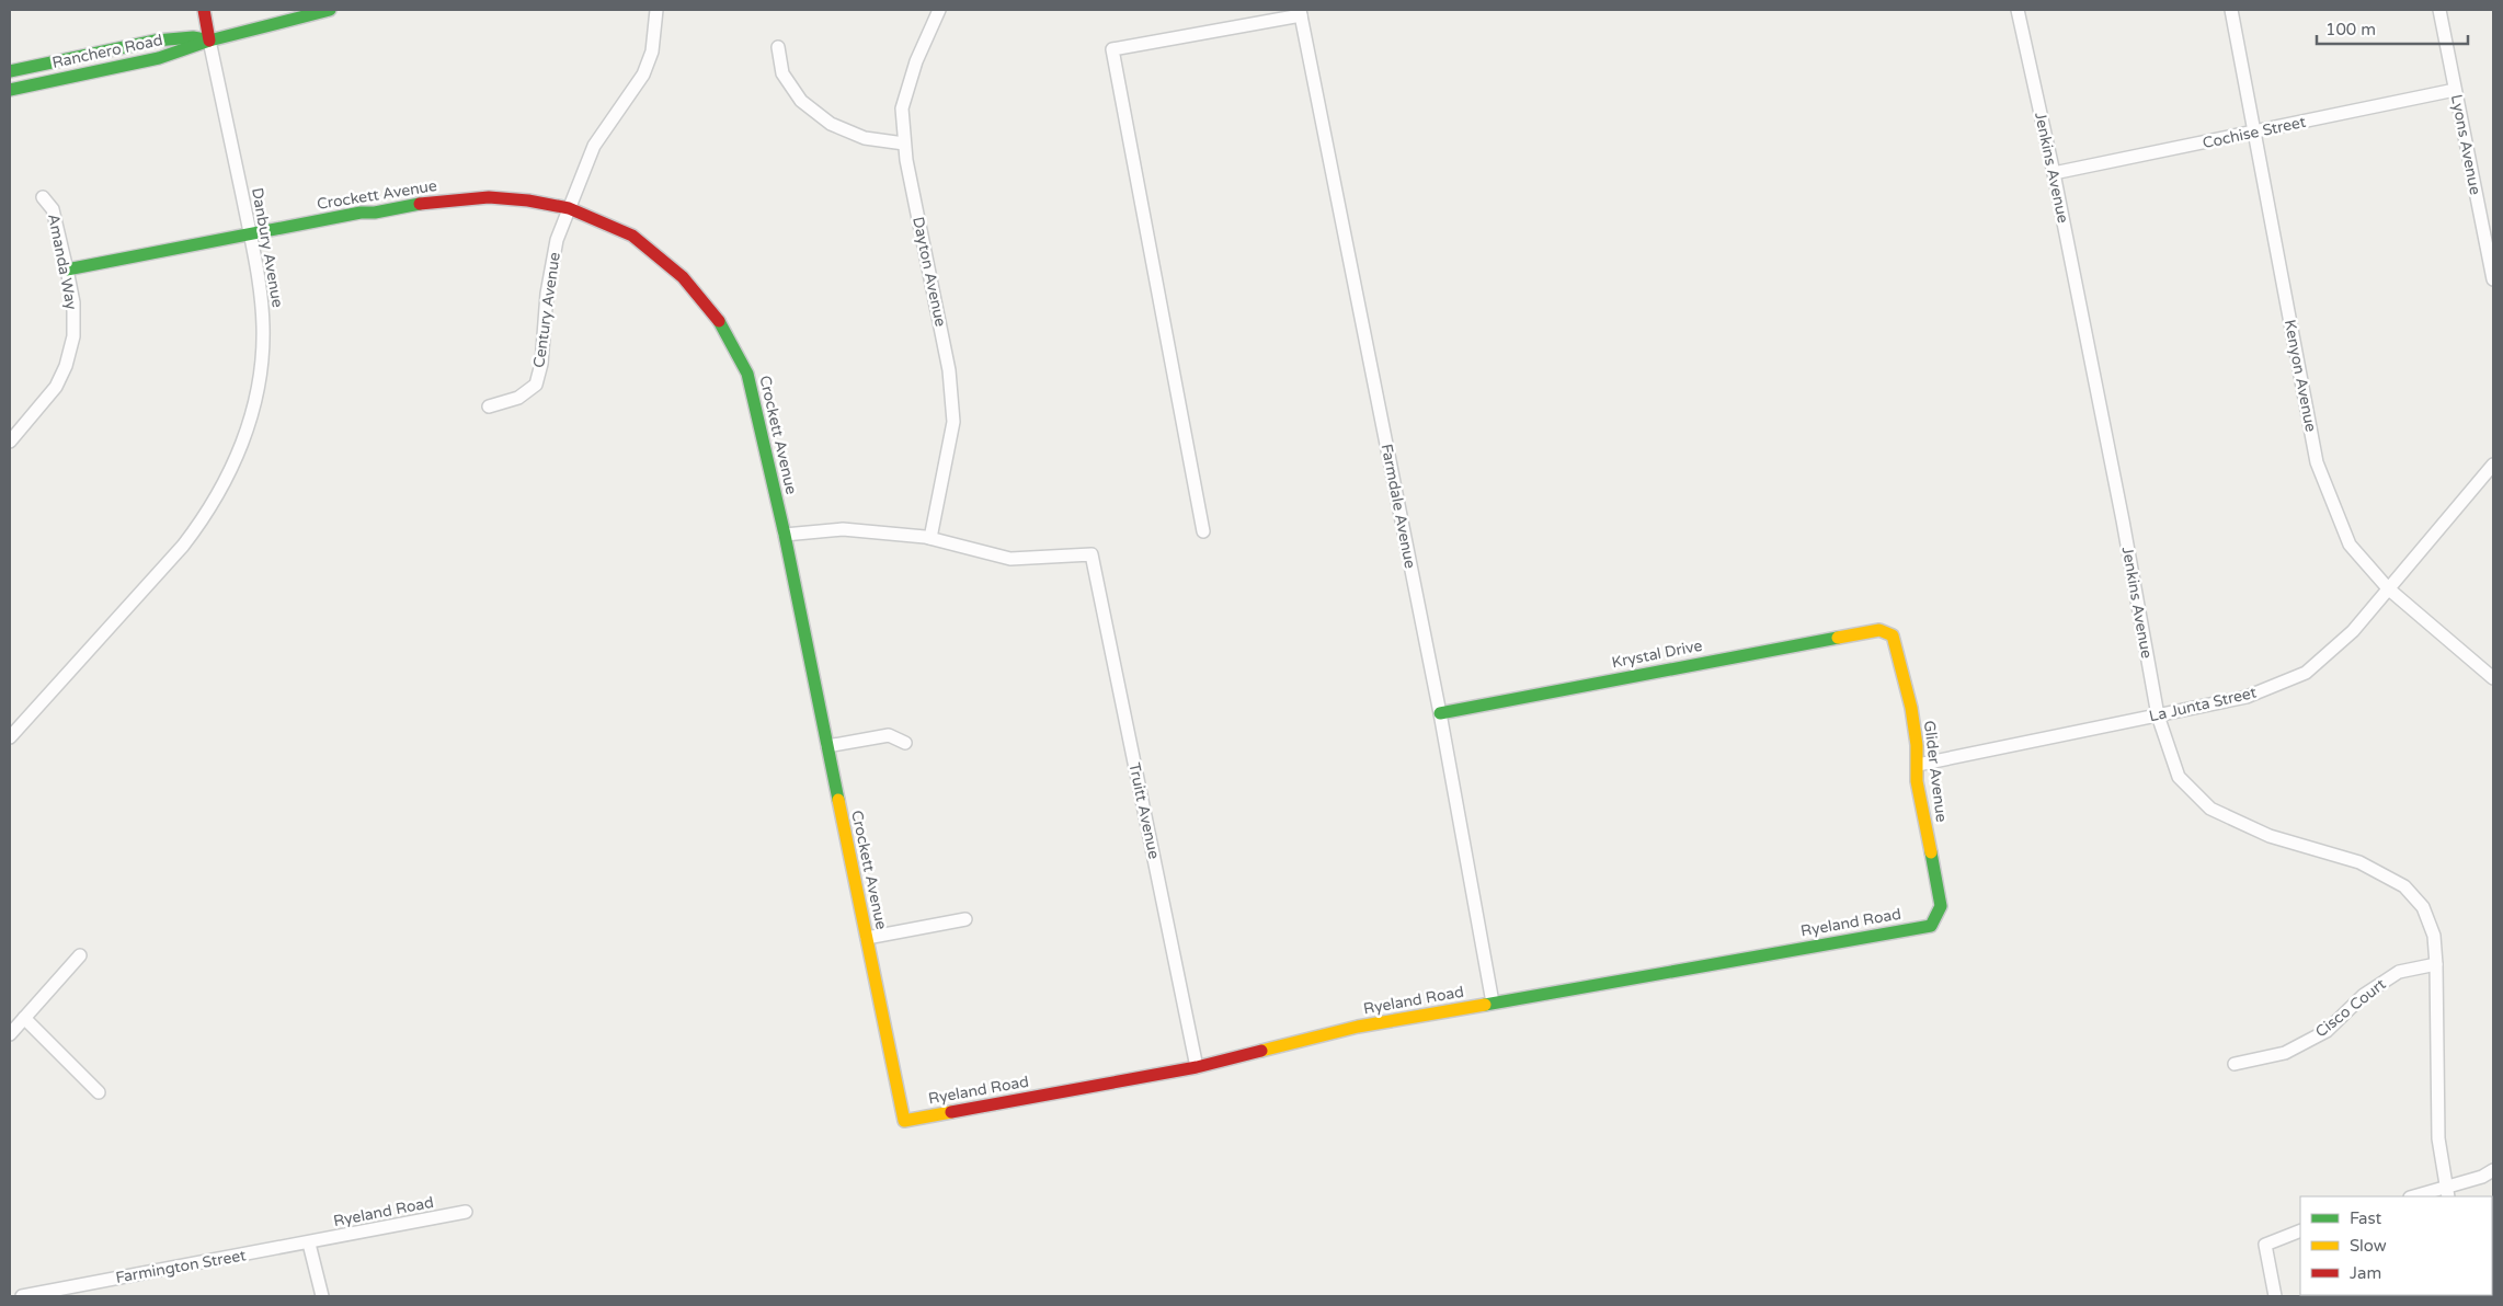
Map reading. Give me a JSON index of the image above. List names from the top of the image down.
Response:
{
  "streets": {
    "street": [
      "Ranchero Road",
      "Cochise Street",
      "Lyons Avenue",
      "Jenkins Avenue",
      "Crockett Avenue",
      "Danbury Avenue",
      "Amanda Way",
      "Dayton Avenue",
      "Century Avenue",
      "Kenyon Avenue",
      "Farmdale Avenue",
      "Krystal Drive",
      "La Junta Street",
      "Glider Avenue",
      "Truitt Avenue",
      "Ryeland Road",
      "Cisco Court",
      "Farmington Street"
    ]
  },
  "crossings": [
    ["Ranchero Road", "Danbury Avenue"],
    ["Cochise Street", "Lyons Avenue"],
    ["Cochise Street", "Jenkins Avenue"],
    ["Cochise Street", "Kenyon Avenue"],
    ["Jenkins Avenue", "La Junta Street"],
    ["Jenkins Avenue", "Cisco Court"],
    ["Crockett Avenue", "Danbury Avenue"],
    ["Crockett Avenue", "Amanda Way"],
    ["Crockett Avenue", "Century Avenue"],
    ["Crockett Avenue", "Ryeland Road"],
    ["Dayton Avenue", "Truitt Avenue"],
    ["Kenyon Avenue", "La Junta Street"],
    ["Farmdale Avenue", "Krystal Drive"],
    ["Farmdale Avenue", "Ryeland Road"],
    ["Krystal Drive", "Glider Avenue"],
    ["La Junta Street", "Glider Avenue"],
    ["Glider Avenue", "Ryeland Road"],
    ["Truitt Avenue", "Ryeland Road"],
    ["Ryeland Road", "Farmington Street"]
  ],
  "legend": ["Fast", "Slow", "Jam"],
  "scale_bar": "100 m"
}
